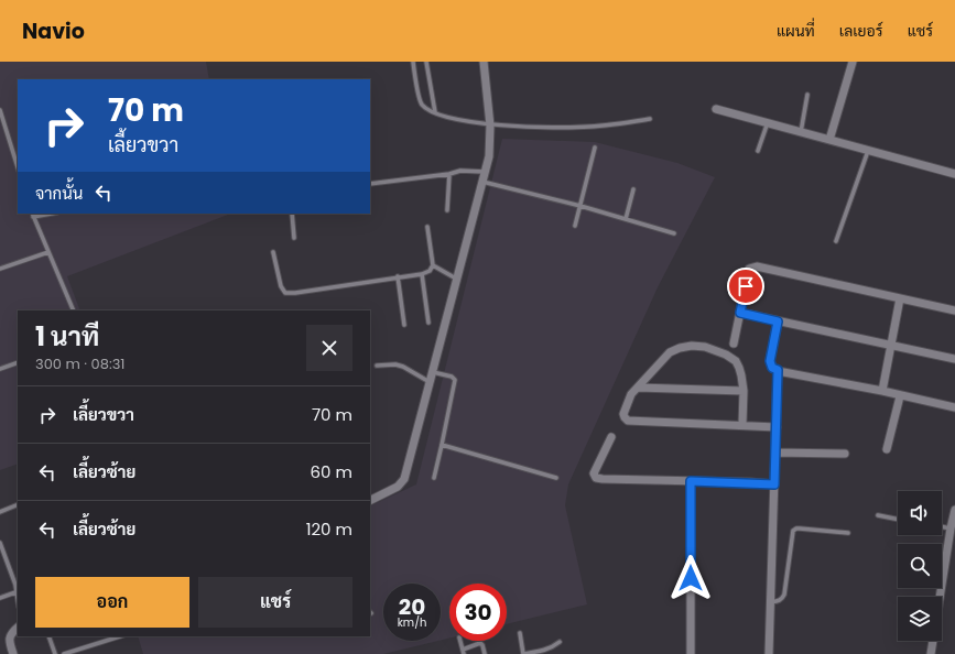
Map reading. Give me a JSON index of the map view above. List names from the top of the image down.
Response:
{
  "page": {
    "header": "Navio",
    "nav": ["แผนที่", "เลเยอร์", "แชร์"],
    "turn": ["70 m", "เลี้ยวขวา"],
    "then": "จากนั้น",
    "heading": ["1 นาที", "300 m · 08:31"],
    "list": [
      {
        "name": "เลี้ยวขวา",
        "value": "70 m"
      },
      {
        "name": "เลี้ยวซ้าย",
        "value": "60 m"
      },
      {
        "name": "เลี้ยวซ้าย",
        "value": "120 m"
      }
    ],
    "buttons": ["ออก", "แชร์"],
    "speed": "20 km/h",
    "limit": "30"
  }
}
